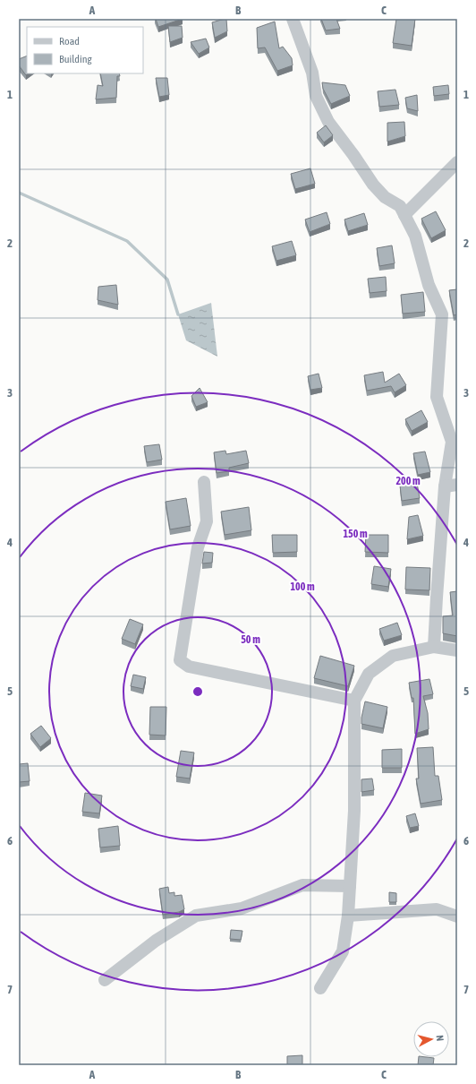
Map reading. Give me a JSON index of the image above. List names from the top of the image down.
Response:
{
  "legend": ["Road", "Building"],
  "north": "right",
  "grid": {
    "columns": ["A", "B", "C"],
    "rows": [
      "1",
      "2",
      "3",
      "4",
      "5",
      "6",
      "7"
    ]
  },
  "rings": [
    "200 m",
    "150 m",
    "100 m",
    "50 m"
  ]
}
